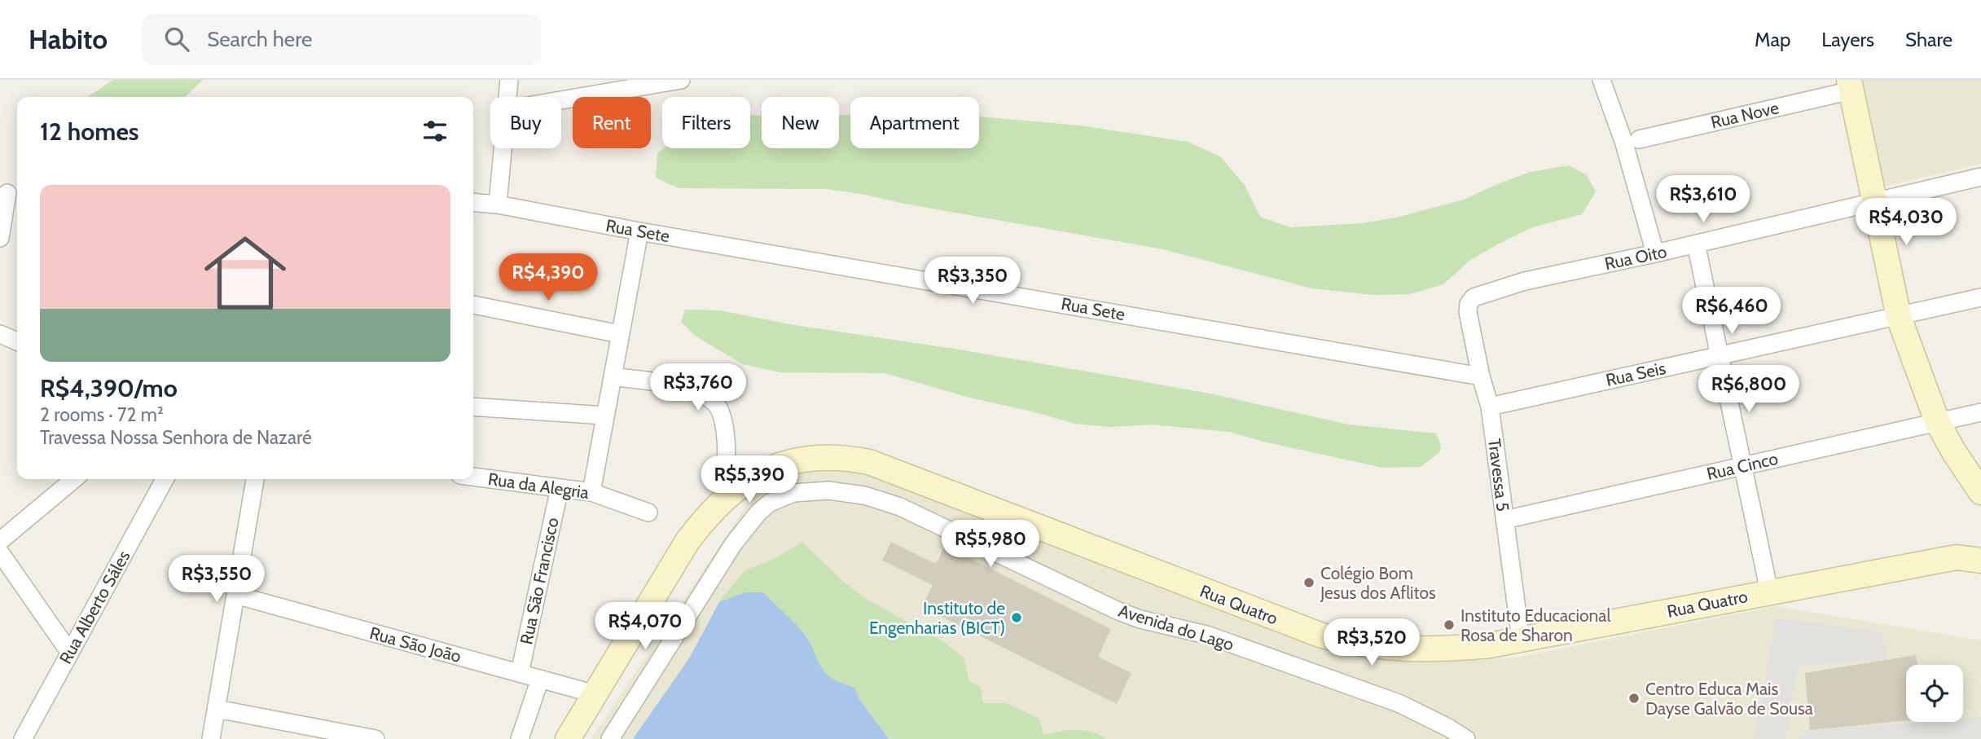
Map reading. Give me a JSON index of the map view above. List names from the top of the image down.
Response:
{
  "streets": {
    "main road": ["Rua Quatro"],
    "street": [
      "Rua Nove",
      "Rua Sete",
      "Rua Oito",
      "Rua Seis",
      "Rua Cinco",
      "Travessa 5",
      "Rua da Alegria",
      "Rua São Francisco",
      "Rua Alberto Sáles",
      "Avenida do Lago",
      "Rua São João"
    ]
  },
  "crossings": [
    ["Rua Sete", "Travessa 5"],
    ["Rua Oito", "Travessa 5"],
    ["Rua Seis", "Travessa 5"],
    ["Rua Cinco", "Travessa 5"],
    ["Travessa 5", "Rua Quatro"],
    ["Rua da Alegria", "Rua São Francisco"],
    ["Rua São Francisco", "Rua São João"],
    ["Rua Quatro", "Rua São João"]
  ],
  "places": [
    "Colégio Bom Jesus dos Aflitos",
    "Instituto de Engenharias (BICT)",
    "Instituto Educacional Rosa de Sharon",
    "Centro Educa Mais Dayse Galvão de Sousa"
  ],
  "page": {
    "header": "Habito",
    "search": "Search here",
    "nav": ["Map", "Layers", "Share"],
    "chip": [
      "Buy",
      "Rent",
      "Filters",
      "New",
      "Apartment"
    ],
    "heading": "12 homes",
    "list": [
      {
        "name": "R$4,390/mo",
        "note": "2 rooms · 72 m² · Travessa Nossa Senhora de Nazaré"
      }
    ],
    "price": [
      "R$3,610",
      "R$4,030",
      "R$4,390",
      "R$3,350",
      "R$6,460",
      "R$3,760",
      "R$6,800",
      "R$5,390",
      "R$5,980",
      "R$3,550",
      "R$4,070",
      "R$3,520"
    ]
  }
}
